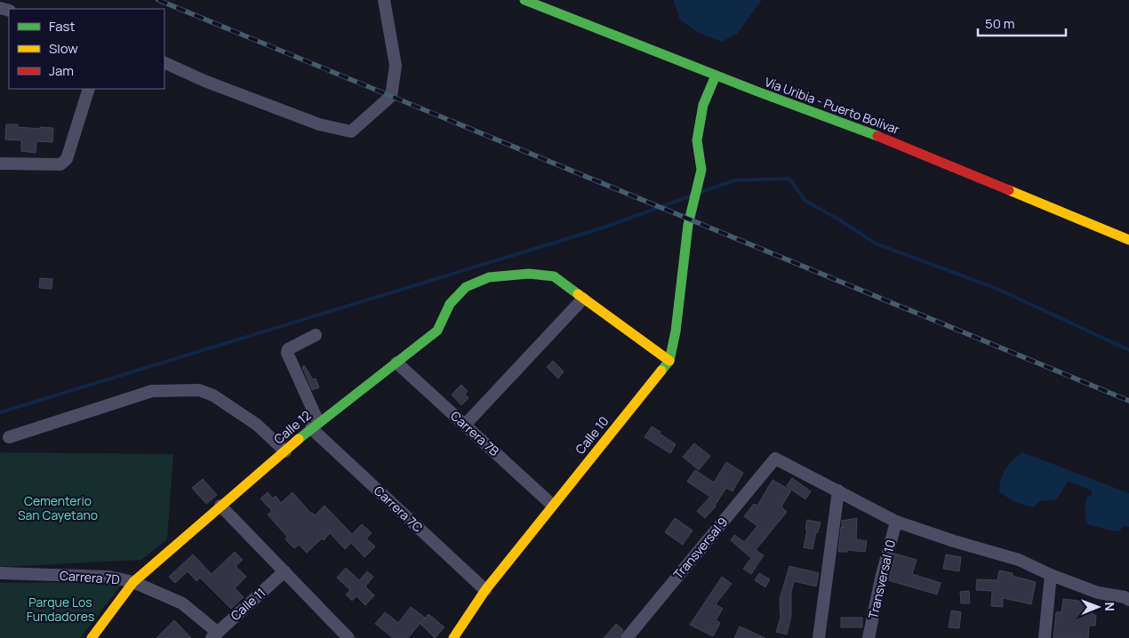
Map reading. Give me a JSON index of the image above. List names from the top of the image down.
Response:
{
  "streets": {
    "street": [
      "Vía Uribia - Puerto Bolívar",
      "Calle 12",
      "Carrera 7B",
      "Calle 10",
      "Carrera 7C",
      "Transversal 9",
      "Carrera 7D",
      "Transversal 10",
      "Calle 11"
    ]
  },
  "crossings": [
    ["Vía Uribia - Puerto Bolívar", "Calle 10"],
    ["Calle 12", "Carrera 7B"],
    ["Calle 12", "Calle 10"],
    ["Calle 12", "Carrera 7C"],
    ["Calle 12", "Carrera 7D"],
    ["Carrera 7B", "Calle 10"],
    ["Calle 10", "Carrera 7C"],
    ["Carrera 7D", "Calle 11"]
  ],
  "parks": ["Cementerio San Cayetano", "Parque Los Fundadores"],
  "legend": ["Fast", "Slow", "Jam"],
  "scale_bar": "50 m",
  "north": "right"
}
